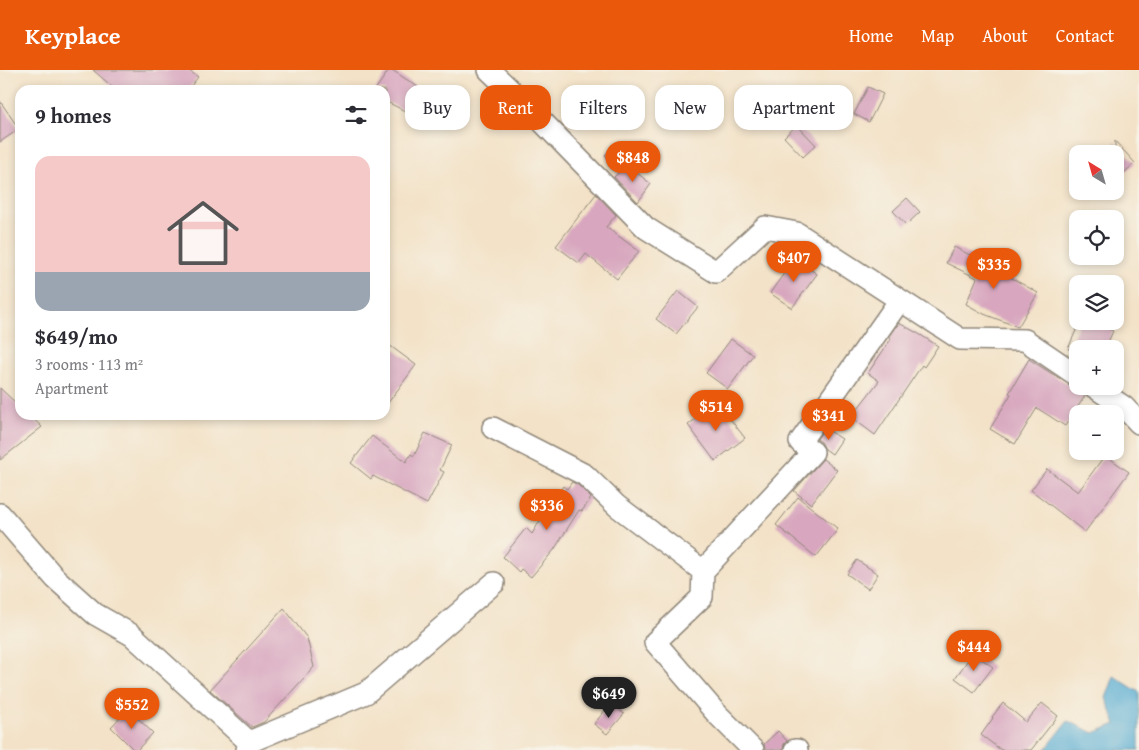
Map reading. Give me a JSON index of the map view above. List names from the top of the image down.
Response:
{
  "north": "top left",
  "page": {
    "header": "Keyplace",
    "nav": [
      "Home",
      "Map",
      "About",
      "Contact"
    ],
    "chip": [
      "Buy",
      "Rent",
      "Filters",
      "New",
      "Apartment"
    ],
    "heading": "9 homes",
    "price": [
      "$848",
      "$407",
      "$335",
      "$514",
      "$341",
      "$336",
      "$444",
      "$649",
      "$552"
    ],
    "map_buttons": ["+", "−"],
    "list": [
      {
        "name": "$649/mo",
        "note": "3 rooms · 113 m² · Apartment"
      }
    ]
  }
}
